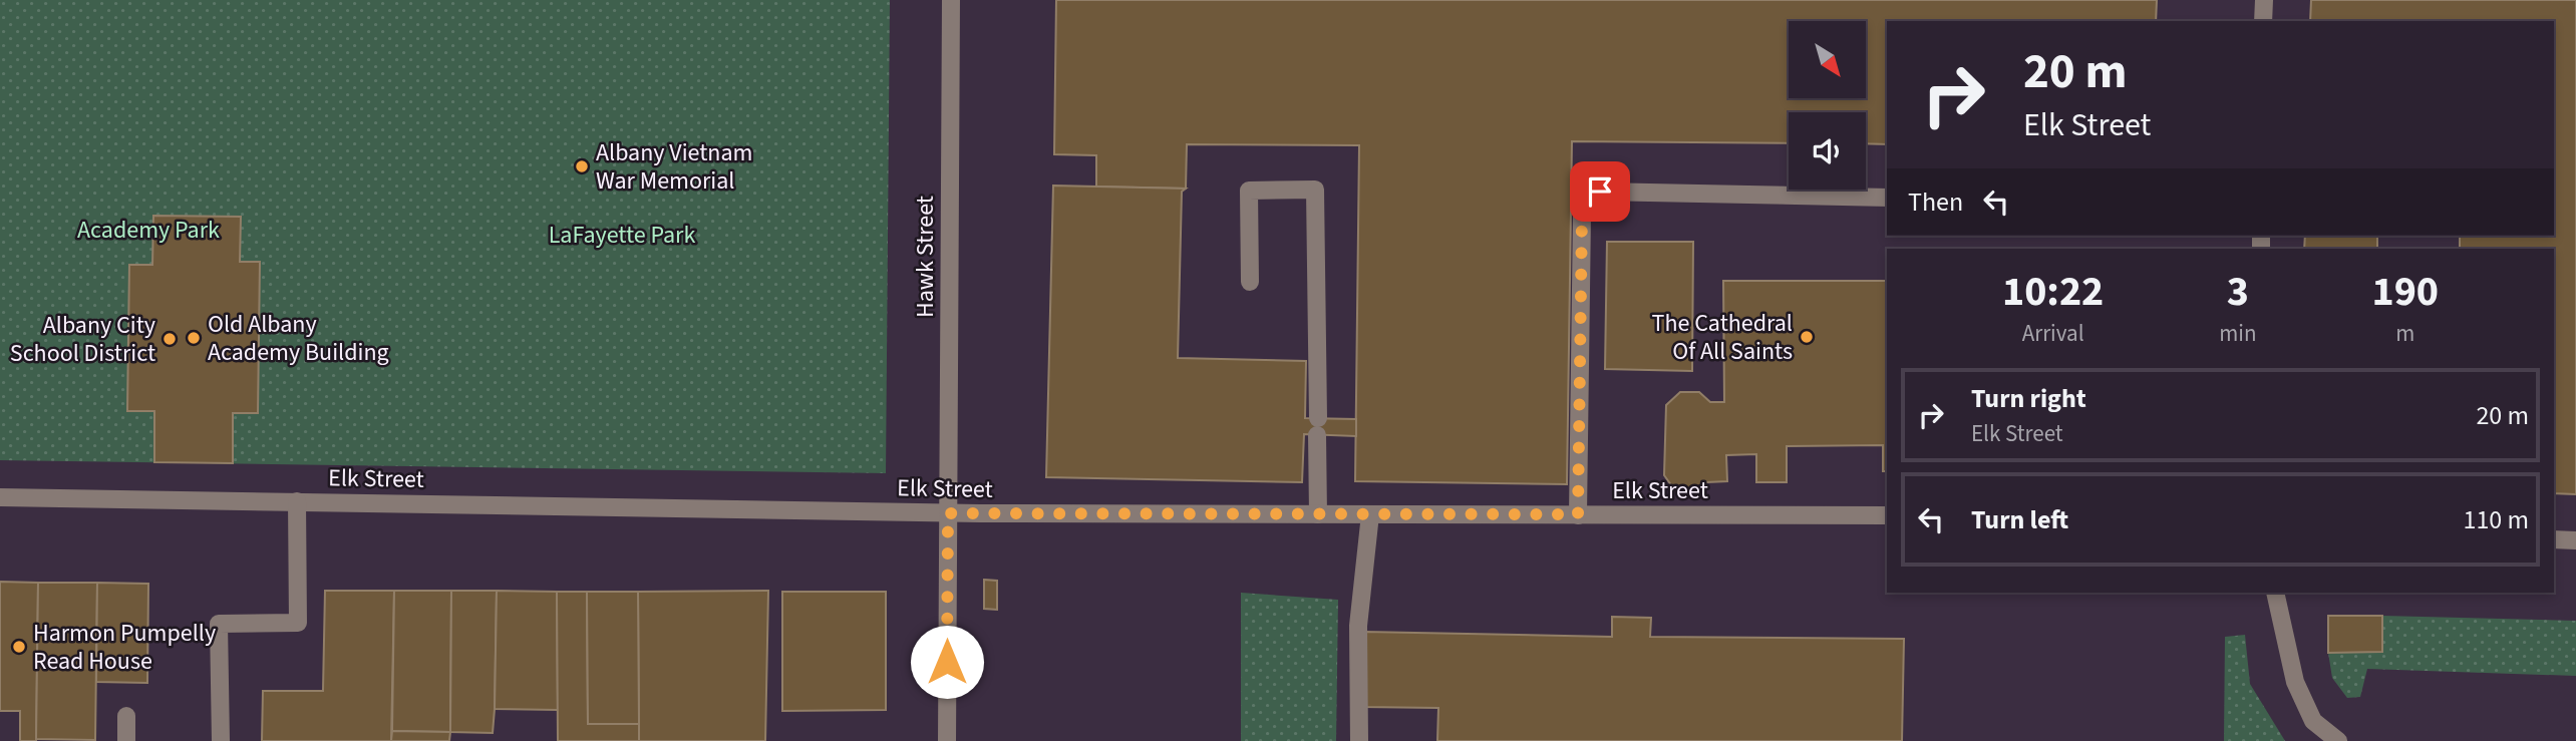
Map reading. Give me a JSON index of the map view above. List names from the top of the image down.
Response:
{
  "streets": {
    "street": ["Hawk Street", "Elk Street"]
  },
  "crossings": [
    ["Hawk Street", "Elk Street"]
  ],
  "parks": ["Academy Park", "LaFayette Park"],
  "places": [
    "Albany Vietnam War Memorial",
    "The Cathedral Of All Saints",
    "Old Albany Academy Building",
    "Albany City School District",
    "Harmon Pumpelly Read House"
  ],
  "north": "bottom right",
  "page": {
    "turn": ["20 m", "Elk Street"],
    "then": "Then",
    "eta": [
      "10:22",
      "Arrival",
      "3",
      "min",
      "190",
      "m"
    ],
    "list": [
      {
        "name": "Turn right",
        "note": "Elk Street",
        "value": "20 m"
      },
      {
        "name": "Turn left",
        "value": "110 m"
      }
    ]
  }
}
